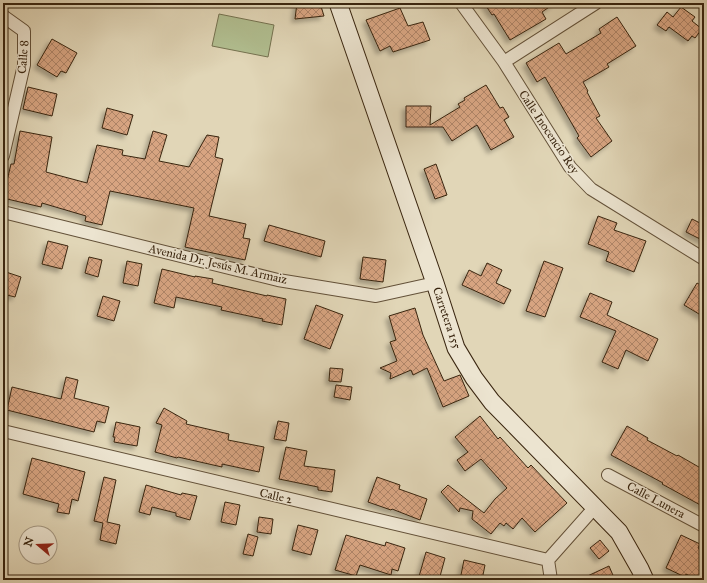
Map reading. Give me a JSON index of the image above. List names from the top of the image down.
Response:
{
  "streets": {
    "street": [
      "Calle 8",
      "Calle Inocencio Rey",
      "Avenida Dr. Jesús M. Armaiz",
      "Carretera 155",
      "Calle 2",
      "Calle Lunera"
    ]
  },
  "crossings": [
    ["Avenida Dr. Jesús M. Armaiz", "Carretera 155"]
  ],
  "north": "left"
}
